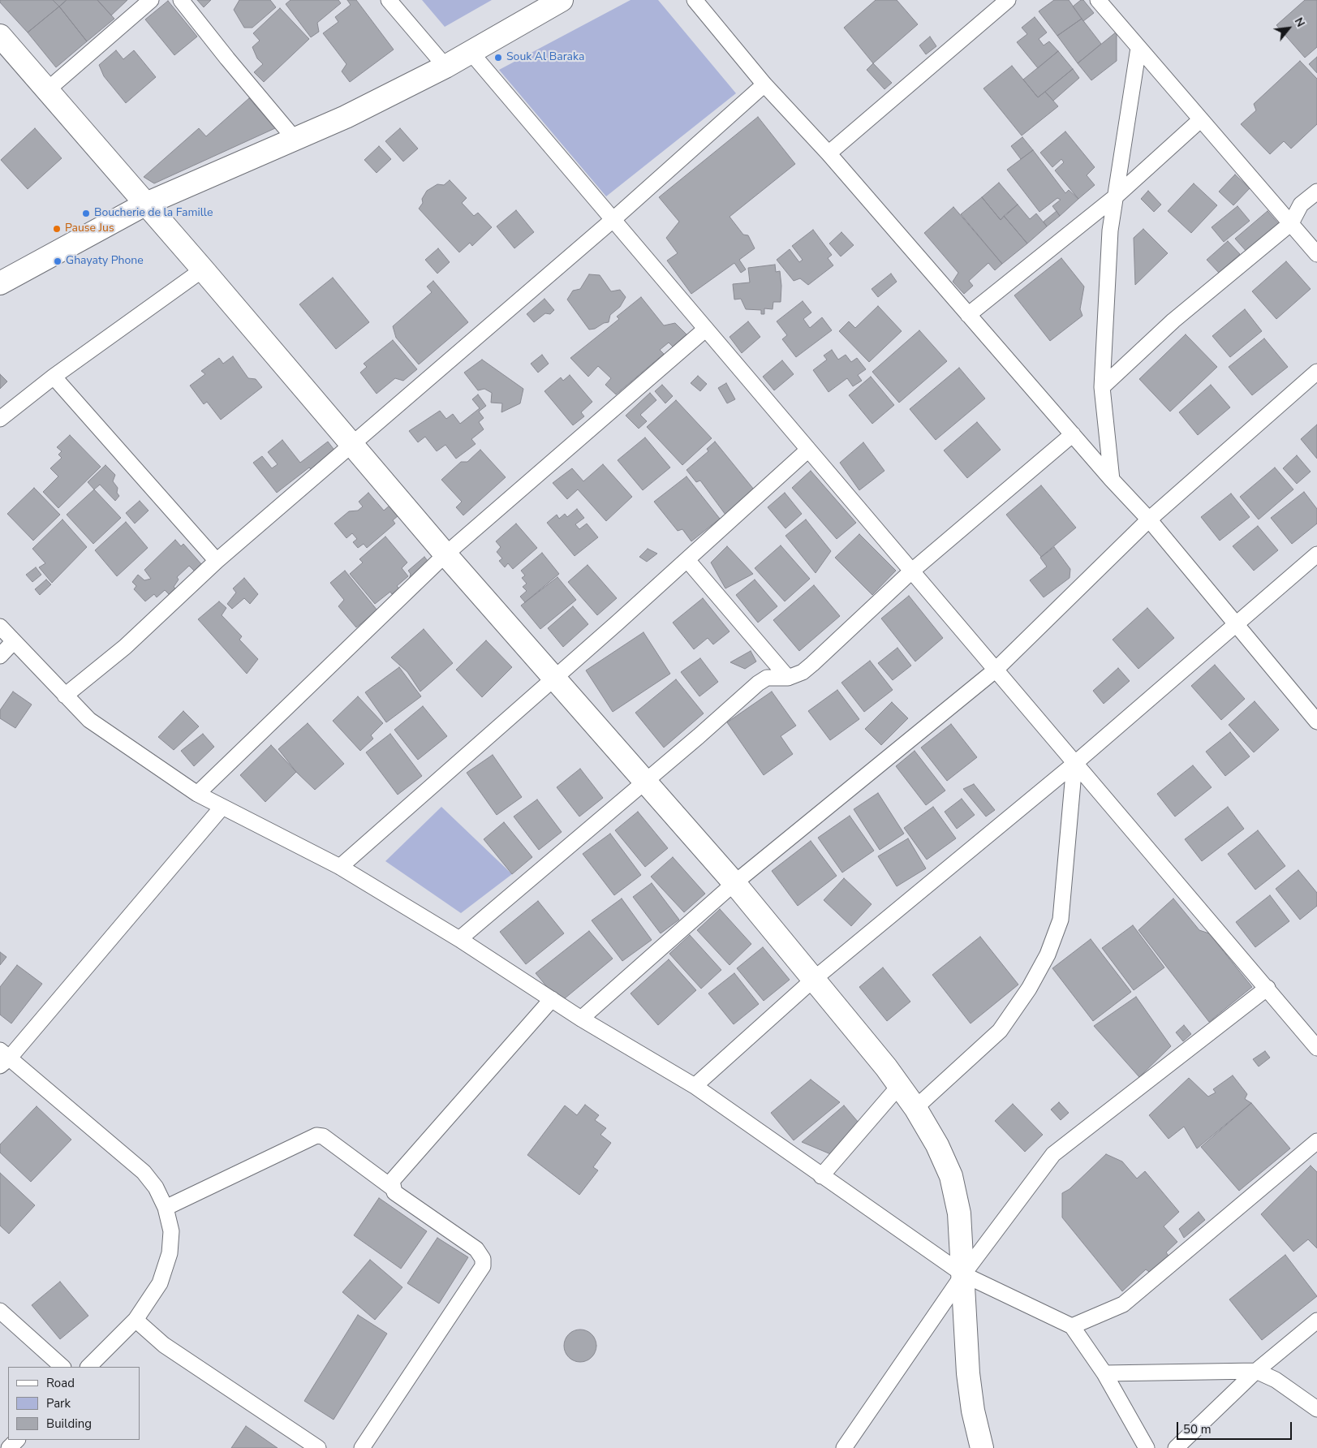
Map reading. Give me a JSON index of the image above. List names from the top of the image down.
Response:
{
  "places": [
    "Souk Al Baraka",
    "Boucherie de la Famille",
    "Pause Jus",
    "Ghayaty Phone"
  ],
  "legend": ["Road", "Park", "Building"],
  "scale_bar": "50 m",
  "north": "top right"
}
